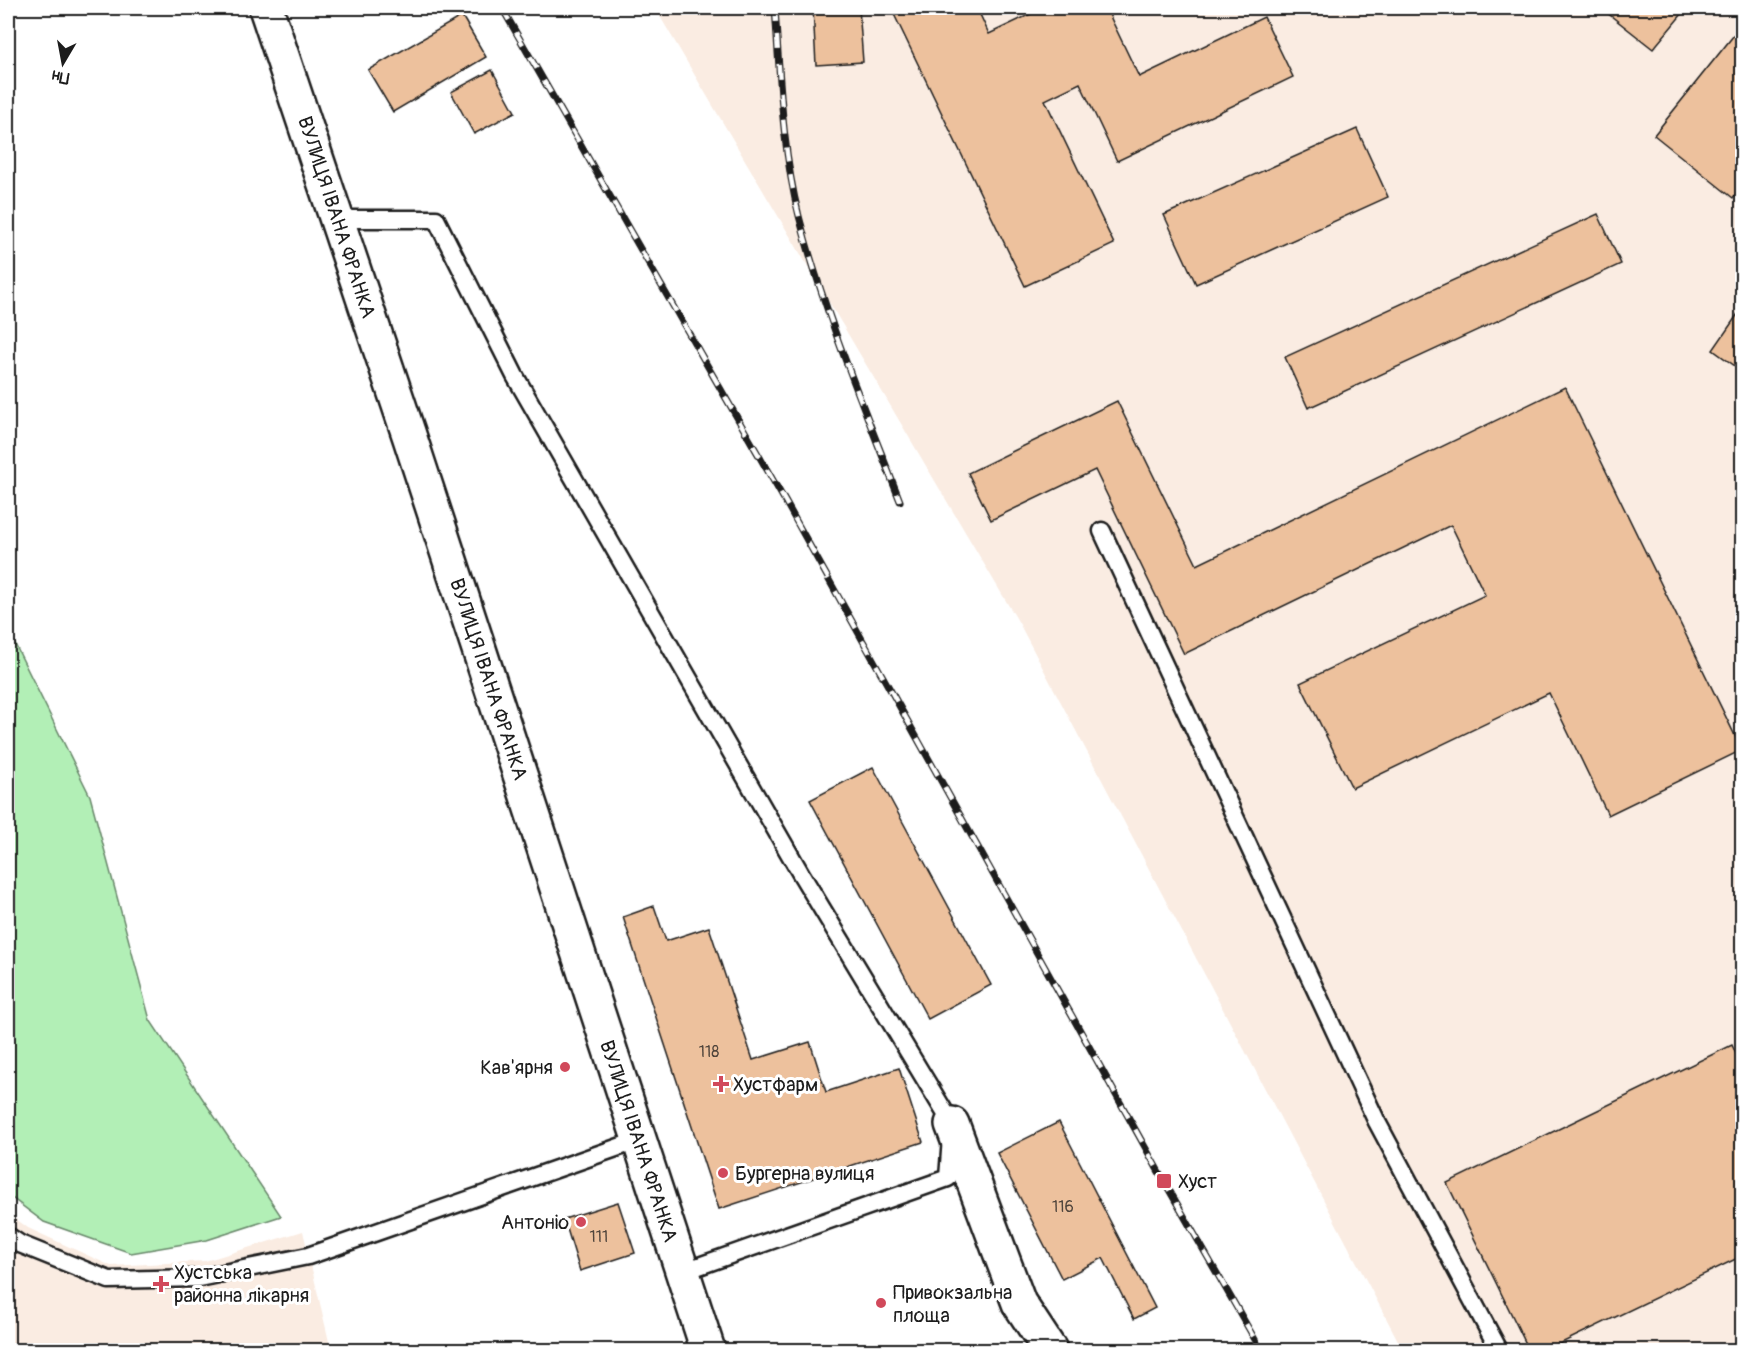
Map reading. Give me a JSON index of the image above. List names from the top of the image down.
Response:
{
  "streets": {
    "main road": ["ВУЛИЦЯ ІВАНА ФРАНКА"]
  },
  "places": {
    "other": [
      "Кав'ярня",
      "Бургерна вулиця",
      "Антоніо",
      "Привокзальна площа"
    ],
    "health": ["Хустфарм", "Хустська районна лікарня"],
    "transit": ["Хуст"]
  },
  "house_numbers": ["118", "116", "111"],
  "north": "bottom"
}
